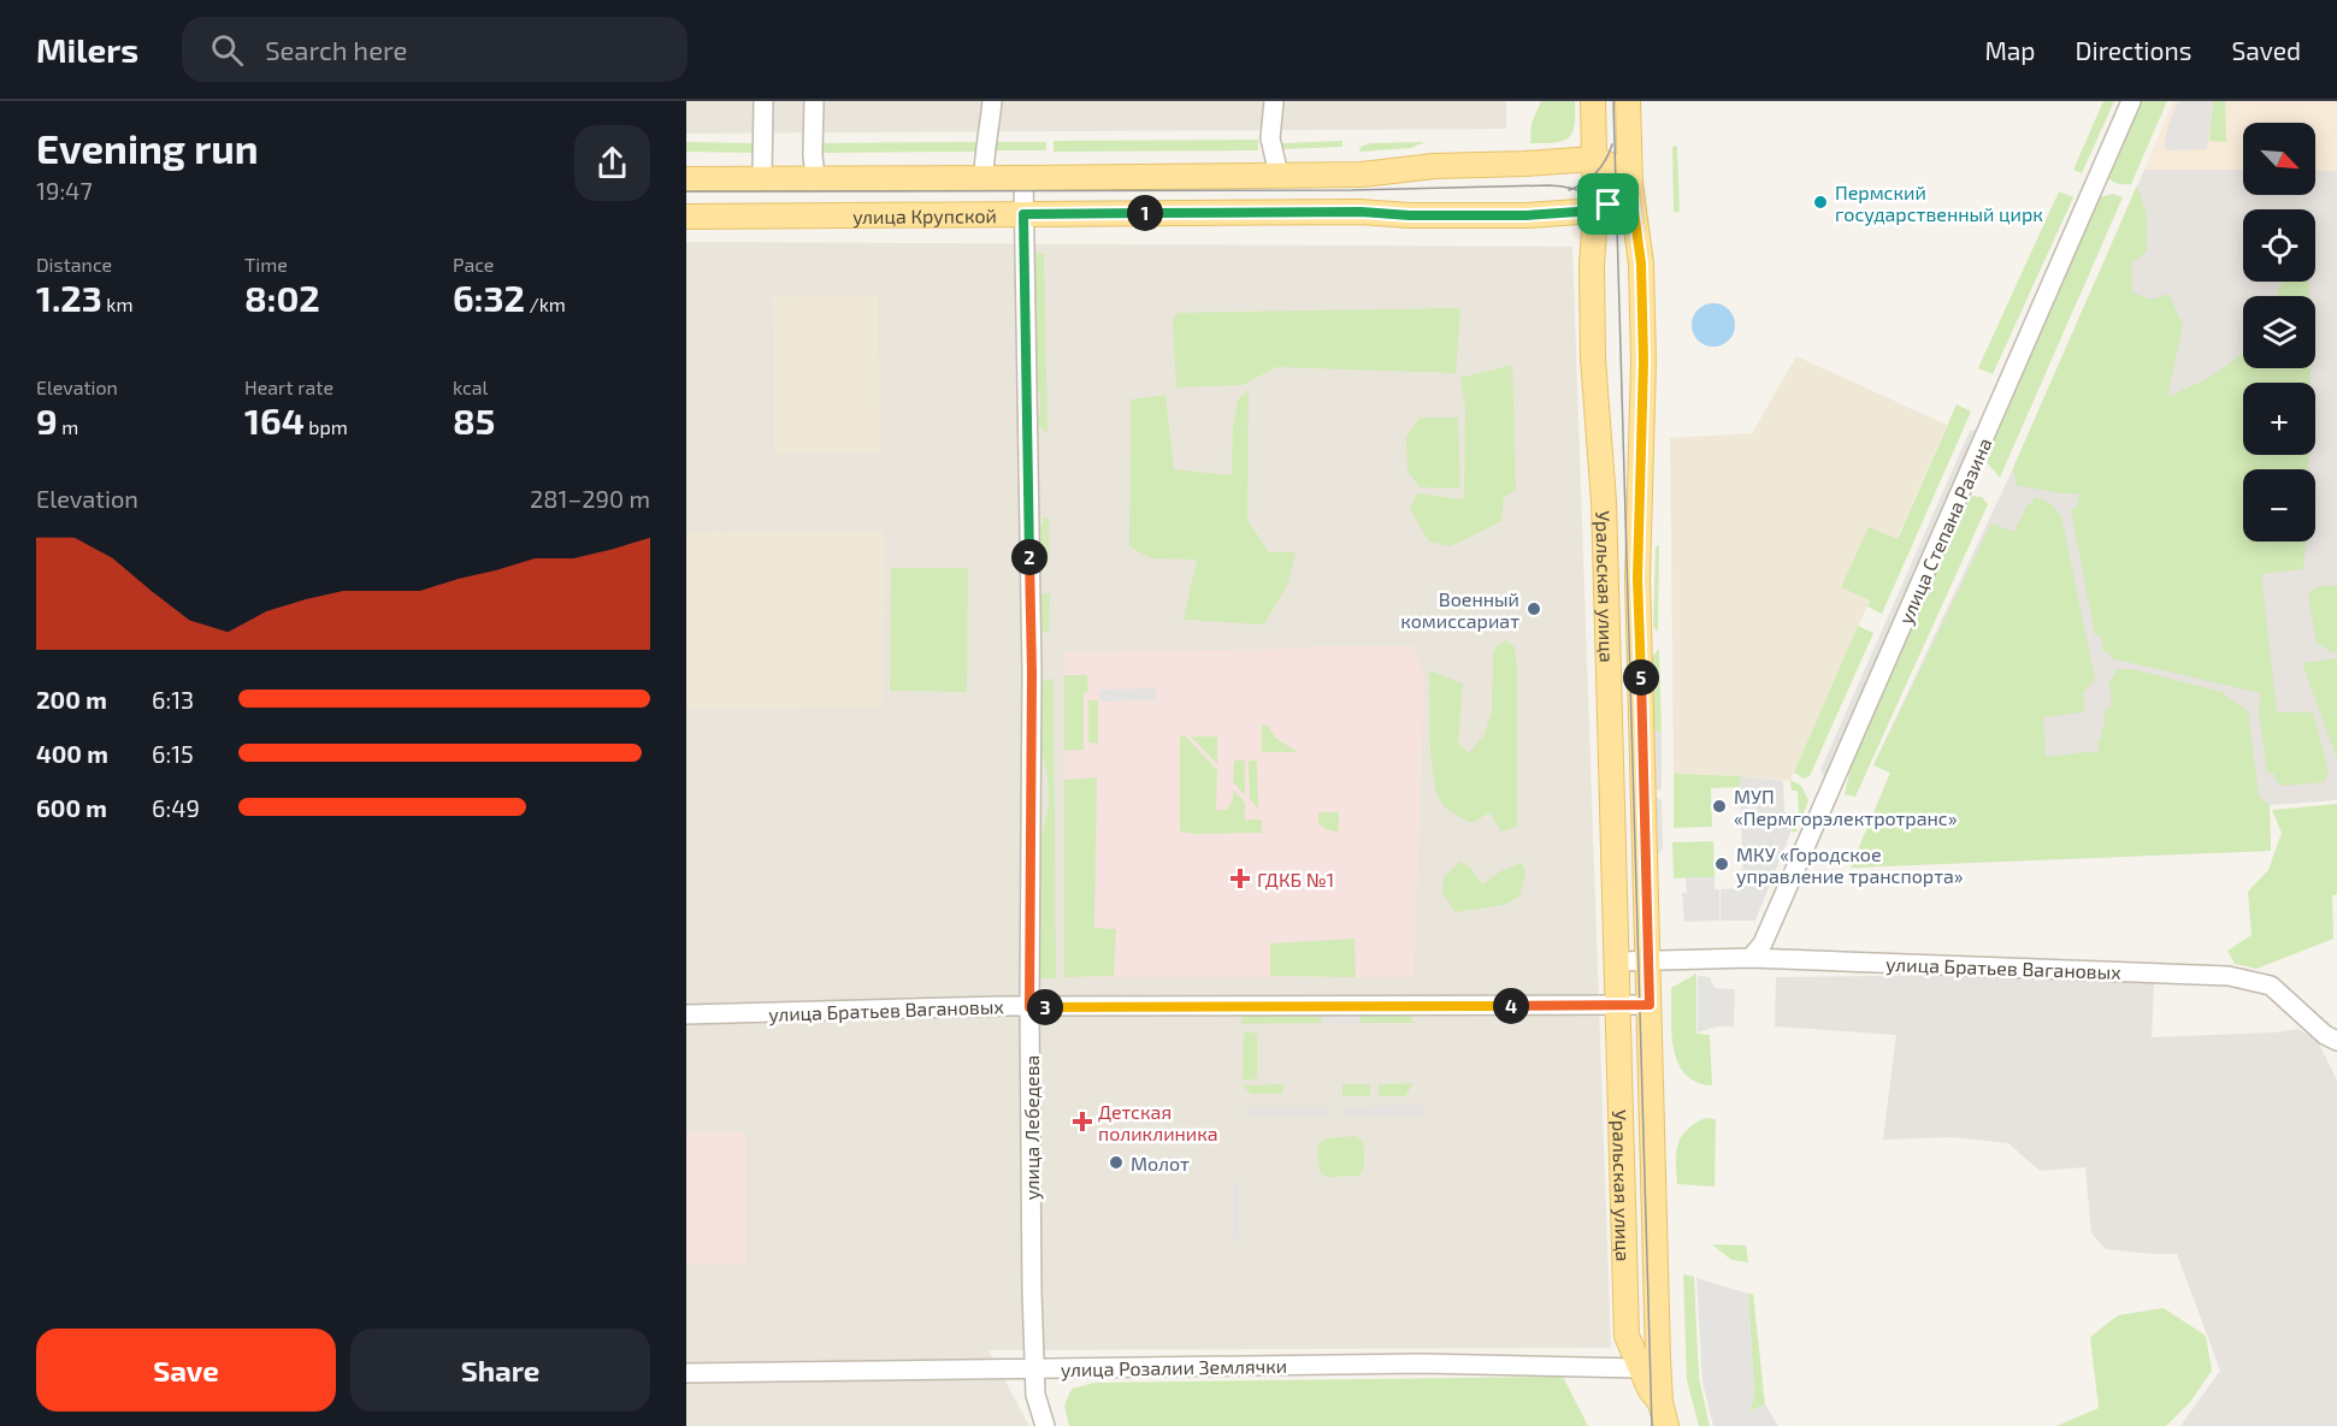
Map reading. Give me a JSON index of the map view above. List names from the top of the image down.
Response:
{
  "streets": {
    "main road": ["улица Крупской", "Уральская улица"],
    "street": [
      "улица Степана Разина",
      "улица Братьев Вагановых",
      "улица Лебедева",
      "улица Розалии Землячки"
    ]
  },
  "crossings": [
    ["улица Крупской", "Уральская улица"],
    ["улица Крупской", "улица Лебедева"],
    ["улица Степана Разина", "улица Братьев Вагановых"],
    ["Уральская улица", "улица Братьев Вагановых"],
    ["Уральская улица", "улица Розалии Землячки"],
    ["улица Братьев Вагановых", "улица Лебедева"],
    ["улица Лебедева", "улица Розалии Землячки"]
  ],
  "places": {
    "other": [
      "Пермский государственный цирк",
      "Военный комиссариат",
      "МУП «Пермгорэлектротранс»",
      "МКУ «Городское управление транспорта»",
      "Молот"
    ],
    "health": ["ГДКБ №1", "Детская поликлиника"]
  },
  "north": "bottom right",
  "page": {
    "header": "Milers",
    "search": "Search here",
    "nav": ["Map", "Directions", "Saved"],
    "heading": ["Evening run", "19:47"],
    "map_buttons": ["+", "−"],
    "pins": [
      "1",
      "2",
      "5",
      "4",
      "3"
    ],
    "stats": [
      ["Distance", "1.23 km"],
      ["Time", "8:02"],
      ["Pace", "6:32 /km"],
      ["Elevation", "9 m"],
      ["Heart rate", "164 bpm"],
      ["kcal", "85"]
    ],
    "chart": ["Elevation", "281–290 m"],
    "list": [
      {
        "name": "200 m",
        "note": "6:13"
      },
      {
        "name": "400 m",
        "note": "6:15"
      },
      {
        "name": "600 m",
        "note": "6:49"
      }
    ],
    "buttons": ["Save", "Share"]
  }
}
